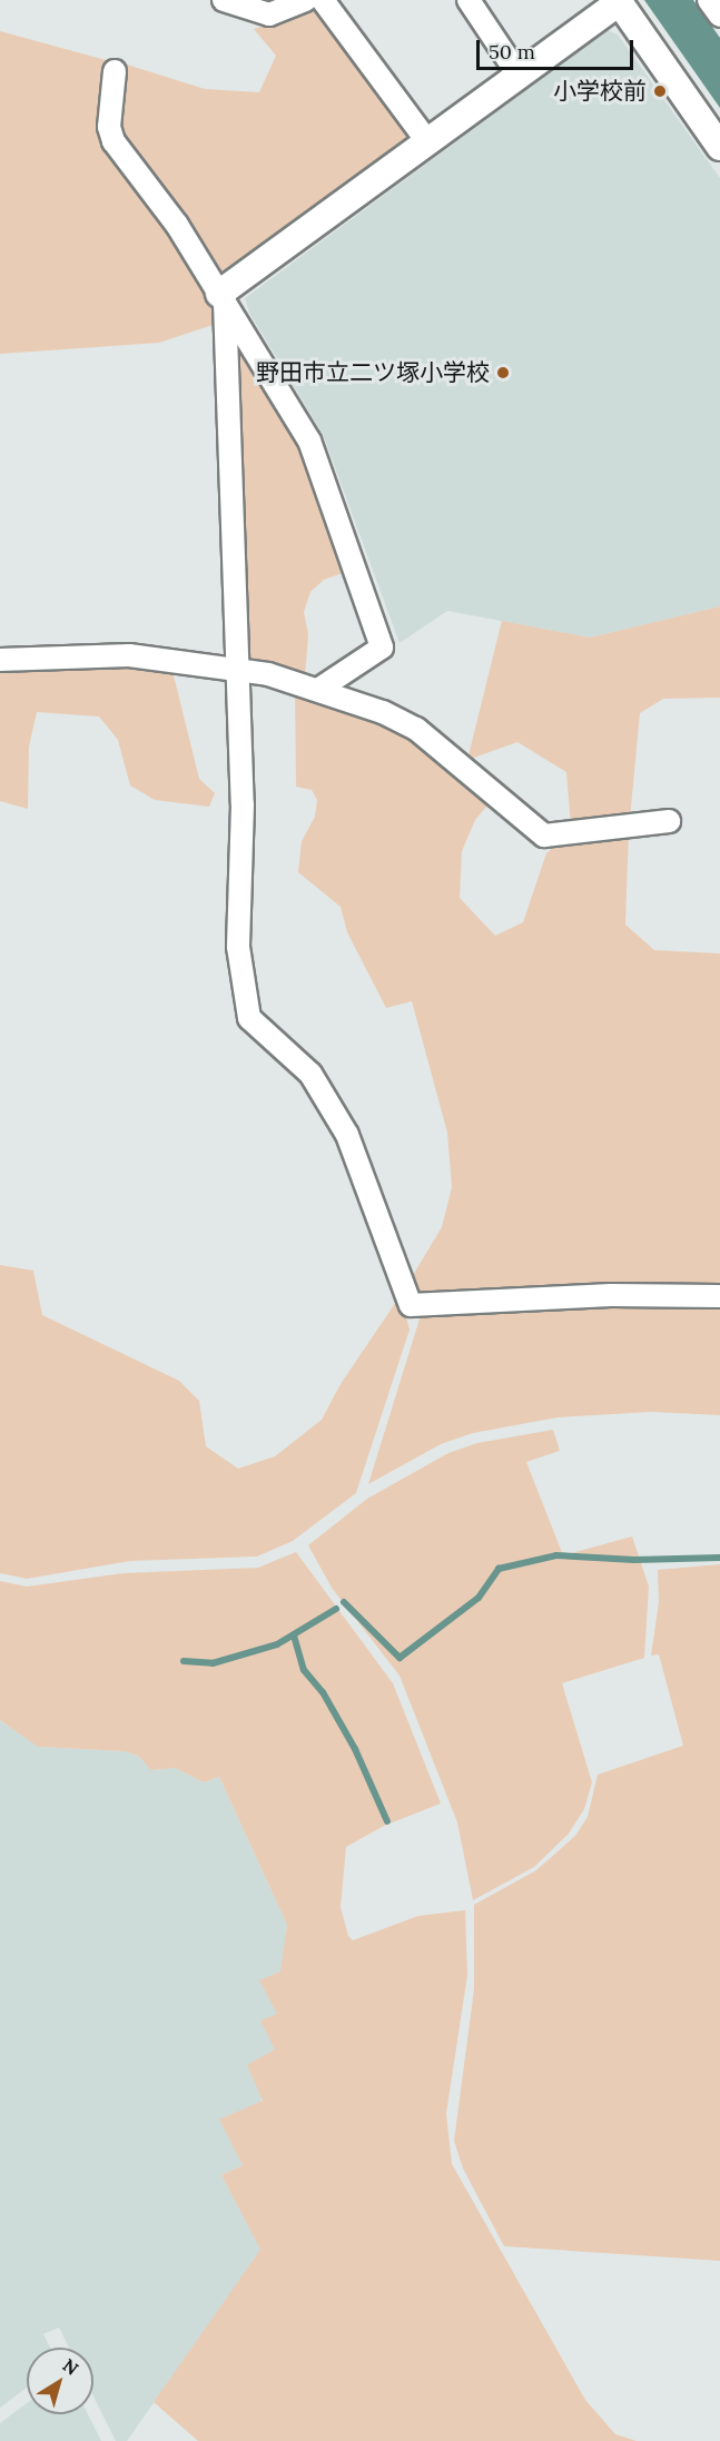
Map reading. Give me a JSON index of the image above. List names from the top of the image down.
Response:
{
  "places": ["小学校前", "野田市立二ツ塚小学校"],
  "scale_bar": "50 m",
  "north": "top right"
}
